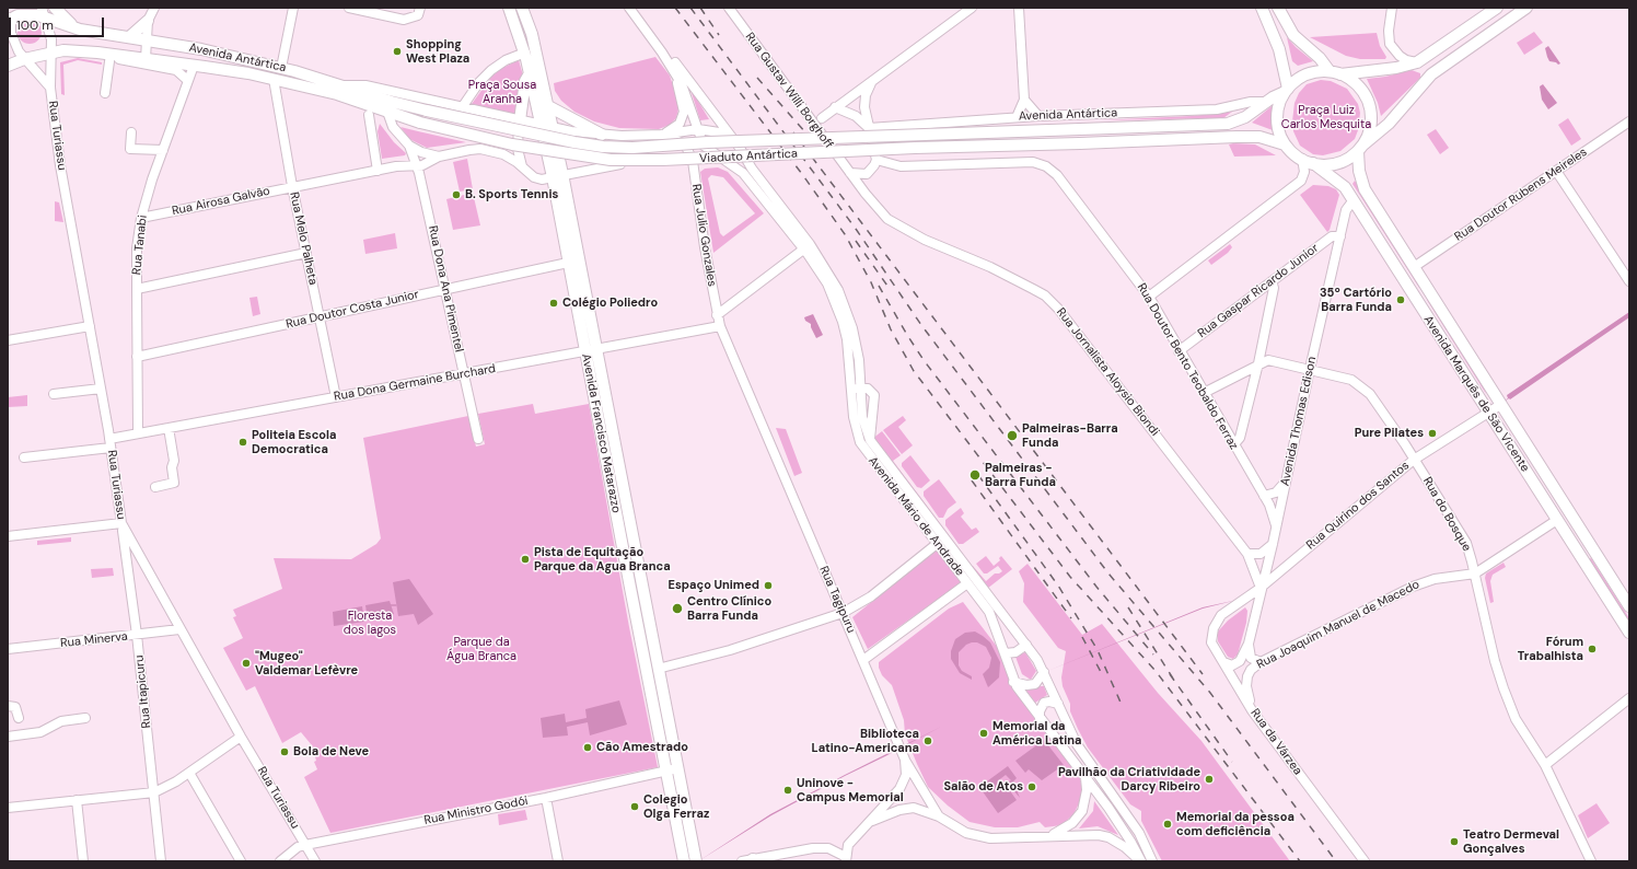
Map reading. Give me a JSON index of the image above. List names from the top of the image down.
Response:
{
  "streets": {
    "main road": [
      "Avenida Antártica",
      "Viaduto Antártica",
      "Avenida Marquês de São Vicente",
      "Avenida Francisco Matarazzo"
    ],
    "street": [
      "Rua Gustav Willi Borghoff",
      "Rua Turiassu",
      "Rua Doutor Rubens Meireles",
      "Rua Airosa Galvão",
      "Rua Julio Gonzales",
      "Rua Melo Palheta",
      "Rua Tanabi",
      "Rua Dona Ana Pimentel",
      "Rua Gaspar Ricardo Junior",
      "Rua Doutor Costa Junior",
      "Rua Doutor Bento Teobaldo Ferraz",
      "Rua Jornalista Aloysio Biondi",
      "Rua Dona Germaine Burchard",
      "Avenida Thomas Edison",
      "Rua Quirino dos Santos",
      "Rua do Bosque",
      "Avenida Mário de Andrade",
      "Rua Tagipuru",
      "Rua Joaquim Manuel de Macedo",
      "Rua Minerva",
      "Rua Itapicuru",
      "Rua da Várzea",
      "Rua Ministro Godói"
    ]
  },
  "crossings": [
    ["Avenida Antártica", "Rua Turiassu"],
    ["Avenida Antártica", "Viaduto Antártica"],
    ["Avenida Antártica", "Rua Melo Palheta"],
    ["Avenida Antártica", "Rua Tanabi"],
    ["Avenida Antártica", "Avenida Marquês de São Vicente"],
    ["Rua Gustav Willi Borghoff", "Rua Jornalista Aloysio Biondi"],
    ["Rua Turiassu", "Rua Dona Germaine Burchard"],
    ["Rua Turiassu", "Rua Minerva"],
    ["Rua Turiassu", "Rua Itapicuru"],
    ["Rua Turiassu", "Rua Ministro Godói"],
    ["Viaduto Antártica", "Avenida Marquês de São Vicente"],
    ["Rua Doutor Rubens Meireles", "Avenida Marquês de São Vicente"],
    ["Rua Airosa Galvão", "Rua Melo Palheta"],
    ["Rua Airosa Galvão", "Rua Tanabi"],
    ["Rua Airosa Galvão", "Rua Dona Ana Pimentel"],
    ["Rua Julio Gonzales", "Rua Dona Germaine Burchard"],
    ["Rua Julio Gonzales", "Rua Tagipuru"],
    ["Rua Melo Palheta", "Rua Doutor Costa Junior"],
    ["Rua Melo Palheta", "Rua Dona Germaine Burchard"],
    ["Rua Tanabi", "Rua Doutor Costa Junior"],
    ["Rua Tanabi", "Rua Dona Germaine Burchard"],
    ["Rua Dona Ana Pimentel", "Rua Doutor Costa Junior"],
    ["Rua Dona Ana Pimentel", "Rua Dona Germaine Burchard"],
    ["Rua Gaspar Ricardo Junior", "Rua Doutor Bento Teobaldo Ferraz"],
    ["Rua Gaspar Ricardo Junior", "Avenida Thomas Edison"],
    ["Rua Doutor Costa Junior", "Avenida Francisco Matarazzo"],
    ["Rua Doutor Bento Teobaldo Ferraz", "Avenida Thomas Edison"],
    ["Rua Doutor Bento Teobaldo Ferraz", "Rua do Bosque"],
    ["Rua Jornalista Aloysio Biondi", "Avenida Thomas Edison"],
    ["Rua Jornalista Aloysio Biondi", "Rua Quirino dos Santos"],
    ["Rua Dona Germaine Burchard", "Avenida Francisco Matarazzo"],
    ["Rua Dona Germaine Burchard", "Rua Tagipuru"],
    ["Avenida Marquês de São Vicente", "Avenida Thomas Edison"],
    ["Avenida Marquês de São Vicente", "Rua Quirino dos Santos"],
    ["Avenida Marquês de São Vicente", "Rua Joaquim Manuel de Macedo"],
    ["Avenida Thomas Edison", "Rua Quirino dos Santos"],
    ["Avenida Thomas Edison", "Rua do Bosque"],
    ["Avenida Thomas Edison", "Rua da Várzea"],
    ["Avenida Francisco Matarazzo", "Rua Ministro Godói"],
    ["Rua Quirino dos Santos", "Rua do Bosque"],
    ["Rua Quirino dos Santos", "Rua da Várzea"],
    ["Rua do Bosque", "Rua Joaquim Manuel de Macedo"],
    ["Rua Joaquim Manuel de Macedo", "Rua da Várzea"],
    ["Rua Minerva", "Rua Itapicuru"]
  ],
  "parks": [
    "Praça Sousa Aranha",
    "Praça Luiz Carlos Mesquita",
    "Floresta dos lagos",
    "Parque da Água Branca"
  ],
  "places": [
    "Shopping West Plaza",
    "B. Sports Tennis",
    "35º Cartório Barra Funda",
    "Colégio Poliedro",
    "Pure Pilates",
    "Palmeiras-Barra Funda",
    "Politeia Escola Democratica",
    "Palmeiras - Barra Funda",
    "Pista de Equitação Parque da Agua Branca",
    "Espaço Unimed",
    "Centro Clínico Barra Funda",
    "Fórum Trabalhista",
    "\"Mugeo\" Valdemar Lefèvre",
    "Memorial da América Latina",
    "Biblioteca Latino-Americana",
    "Cão Amestrado",
    "Bola de Neve",
    "Pavilhão da Criatividade Darcy Ribeiro",
    "Salão de Atos",
    "Uninove - Campus Memorial",
    "Colegio Olga Ferraz",
    "Memorial da pessoa com deficiência",
    "Teatro Dermeval Gonçalves"
  ],
  "scale_bar": "100 m"
}
